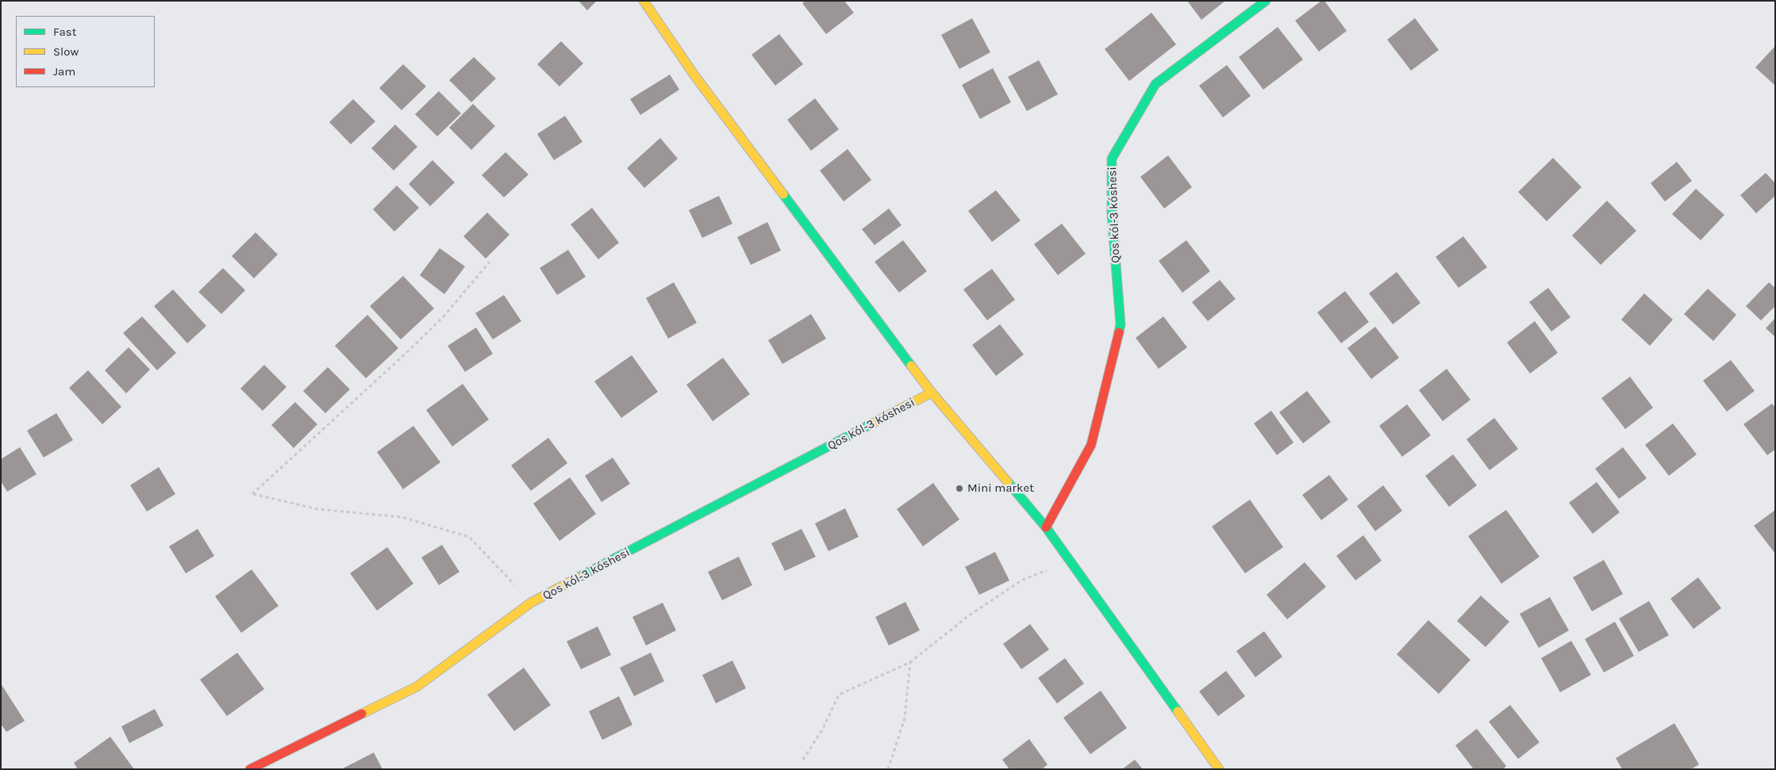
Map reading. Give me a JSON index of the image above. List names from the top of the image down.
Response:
{
  "streets": {
    "street": ["Qos kól-3 kóshesi"]
  },
  "places": ["Mini market"],
  "legend": ["Fast", "Slow", "Jam"]
}
